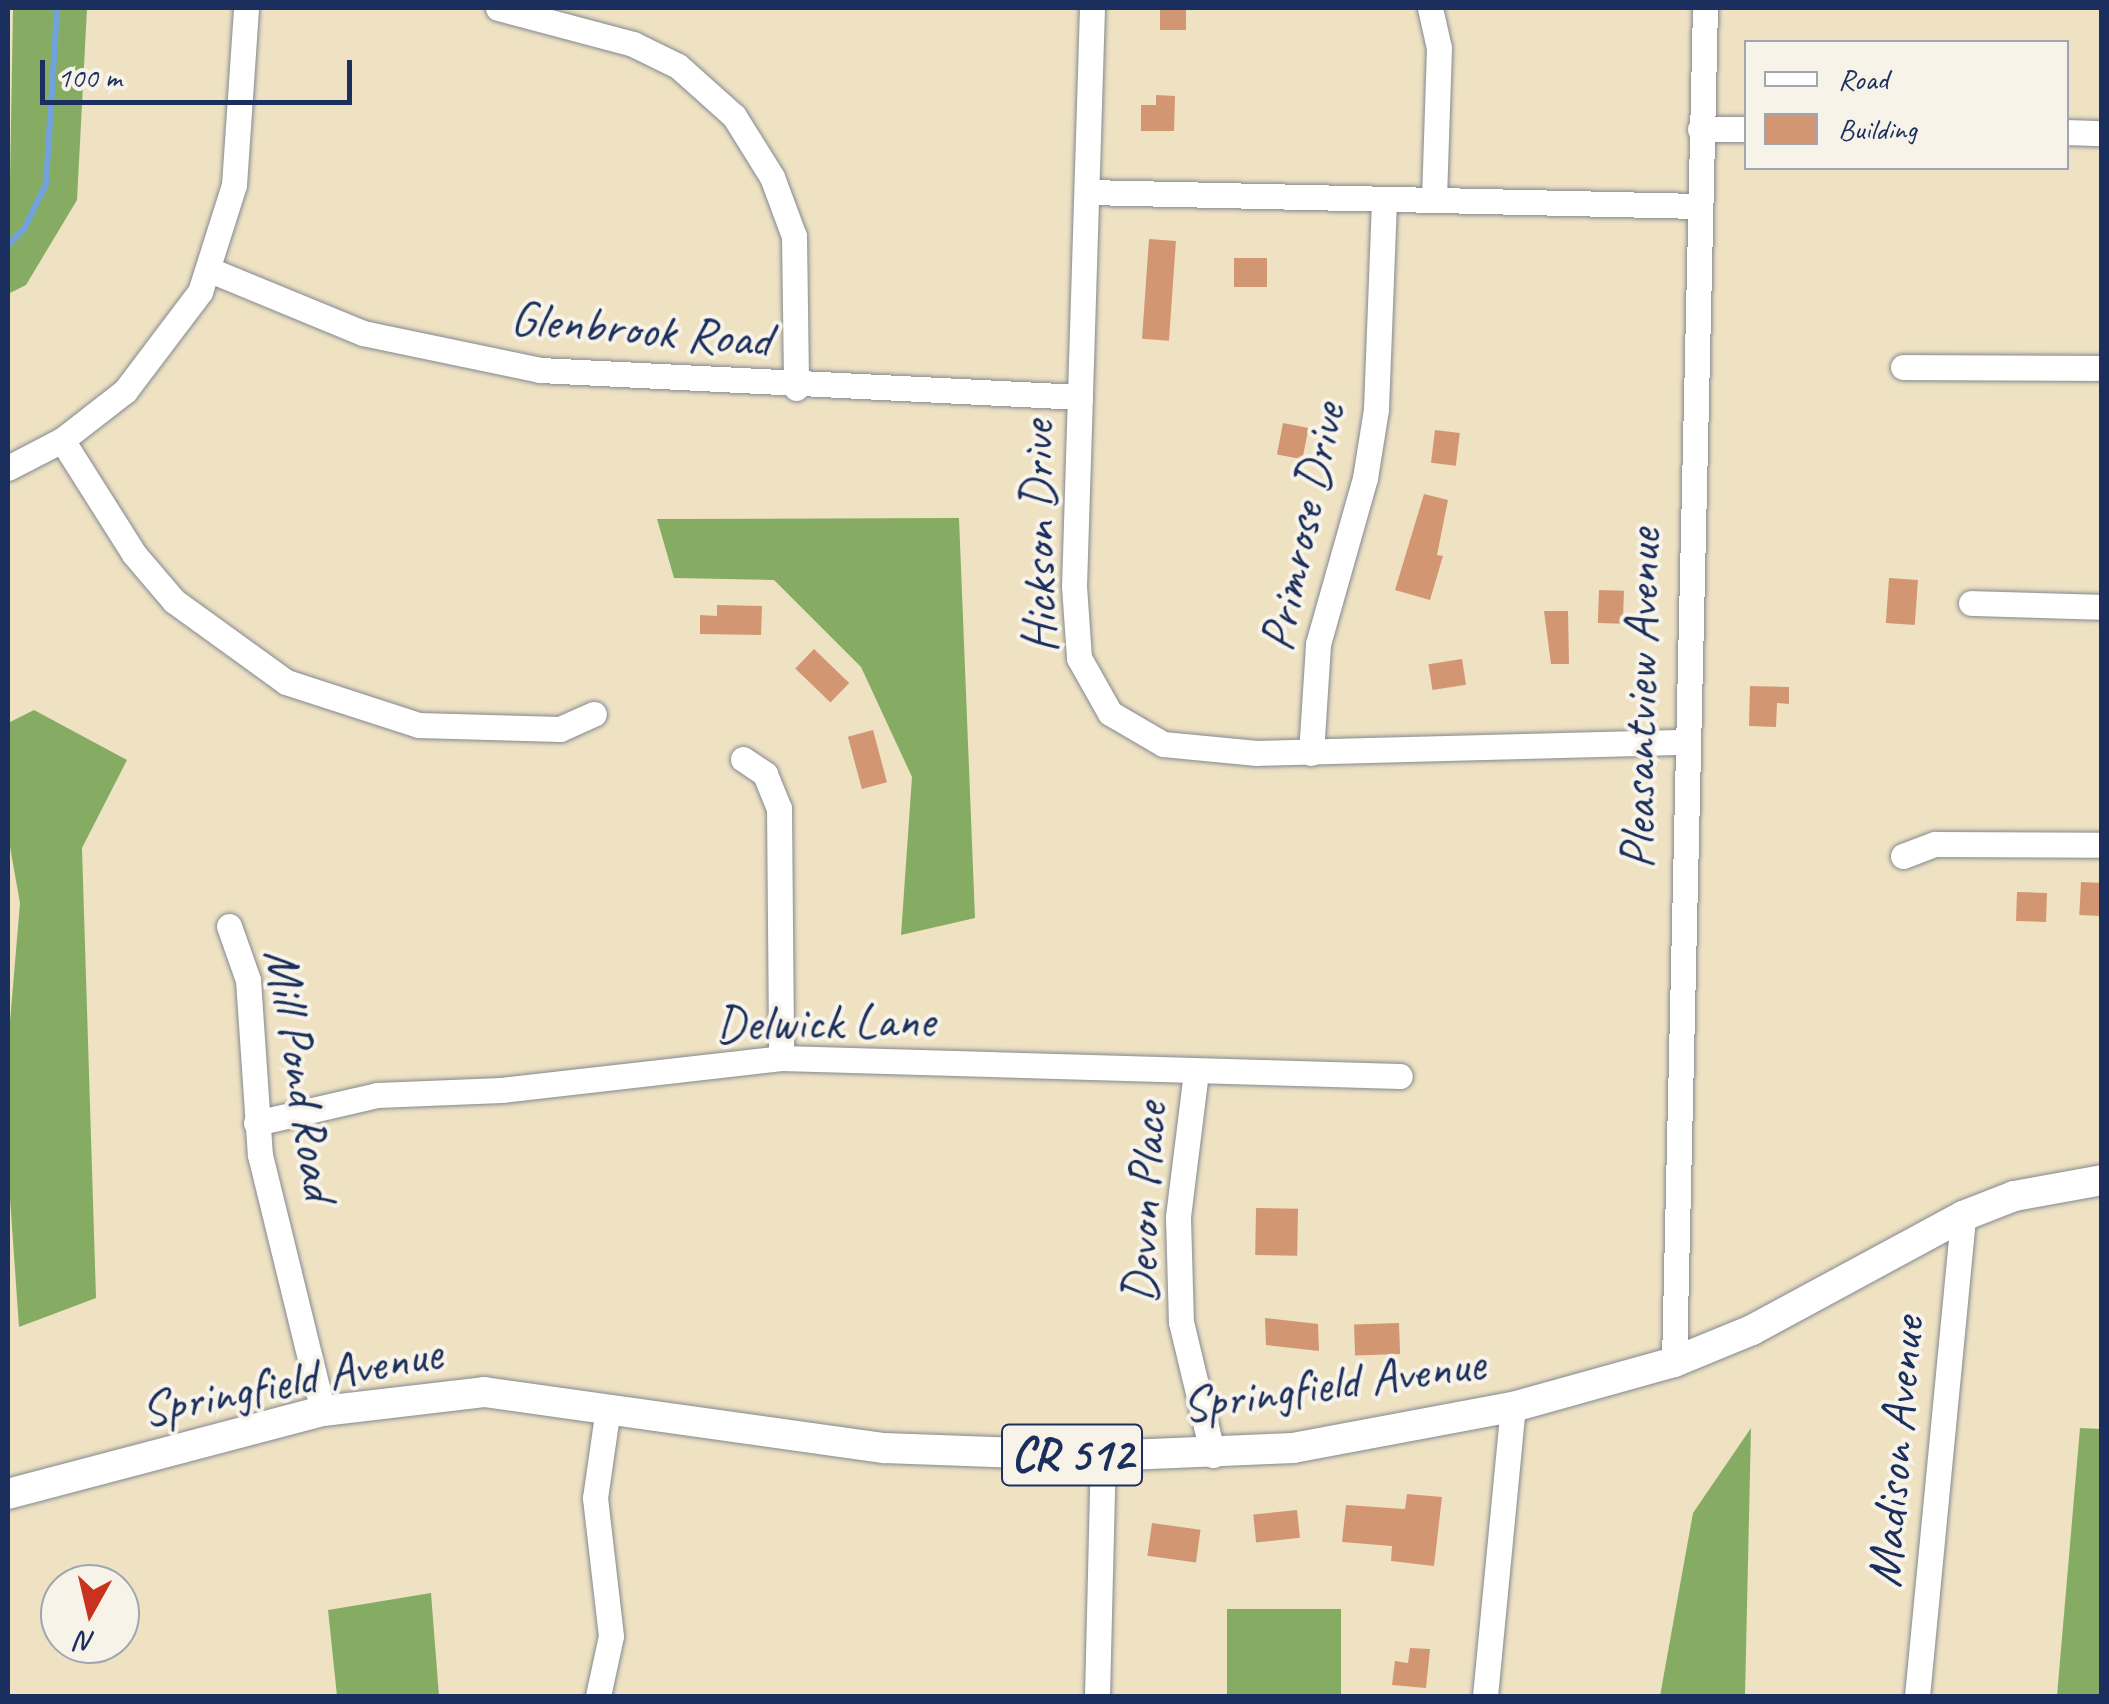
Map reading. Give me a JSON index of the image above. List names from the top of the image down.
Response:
{
  "streets": {
    "main road": ["Springfield Avenue", "CR 512"],
    "street": [
      "Glenbrook Road",
      "Primrose Drive",
      "Hickson Drive",
      "Pleasantview Avenue",
      "Delwick Lane",
      "Mill Pond Road",
      "Devon Place",
      "Madison Avenue"
    ]
  },
  "crossings": [
    ["Glenbrook Road", "Hickson Drive"],
    ["Primrose Drive", "Hickson Drive"],
    ["Hickson Drive", "Pleasantview Avenue"],
    ["Pleasantview Avenue", "Springfield Avenue"],
    ["Delwick Lane", "Mill Pond Road"],
    ["Delwick Lane", "Devon Place"],
    ["Mill Pond Road", "Springfield Avenue"],
    ["Devon Place", "Springfield Avenue"],
    ["Springfield Avenue", "Madison Avenue"]
  ],
  "legend": ["Road", "Building"],
  "scale_bar": "100 m",
  "north": "bottom"
}
